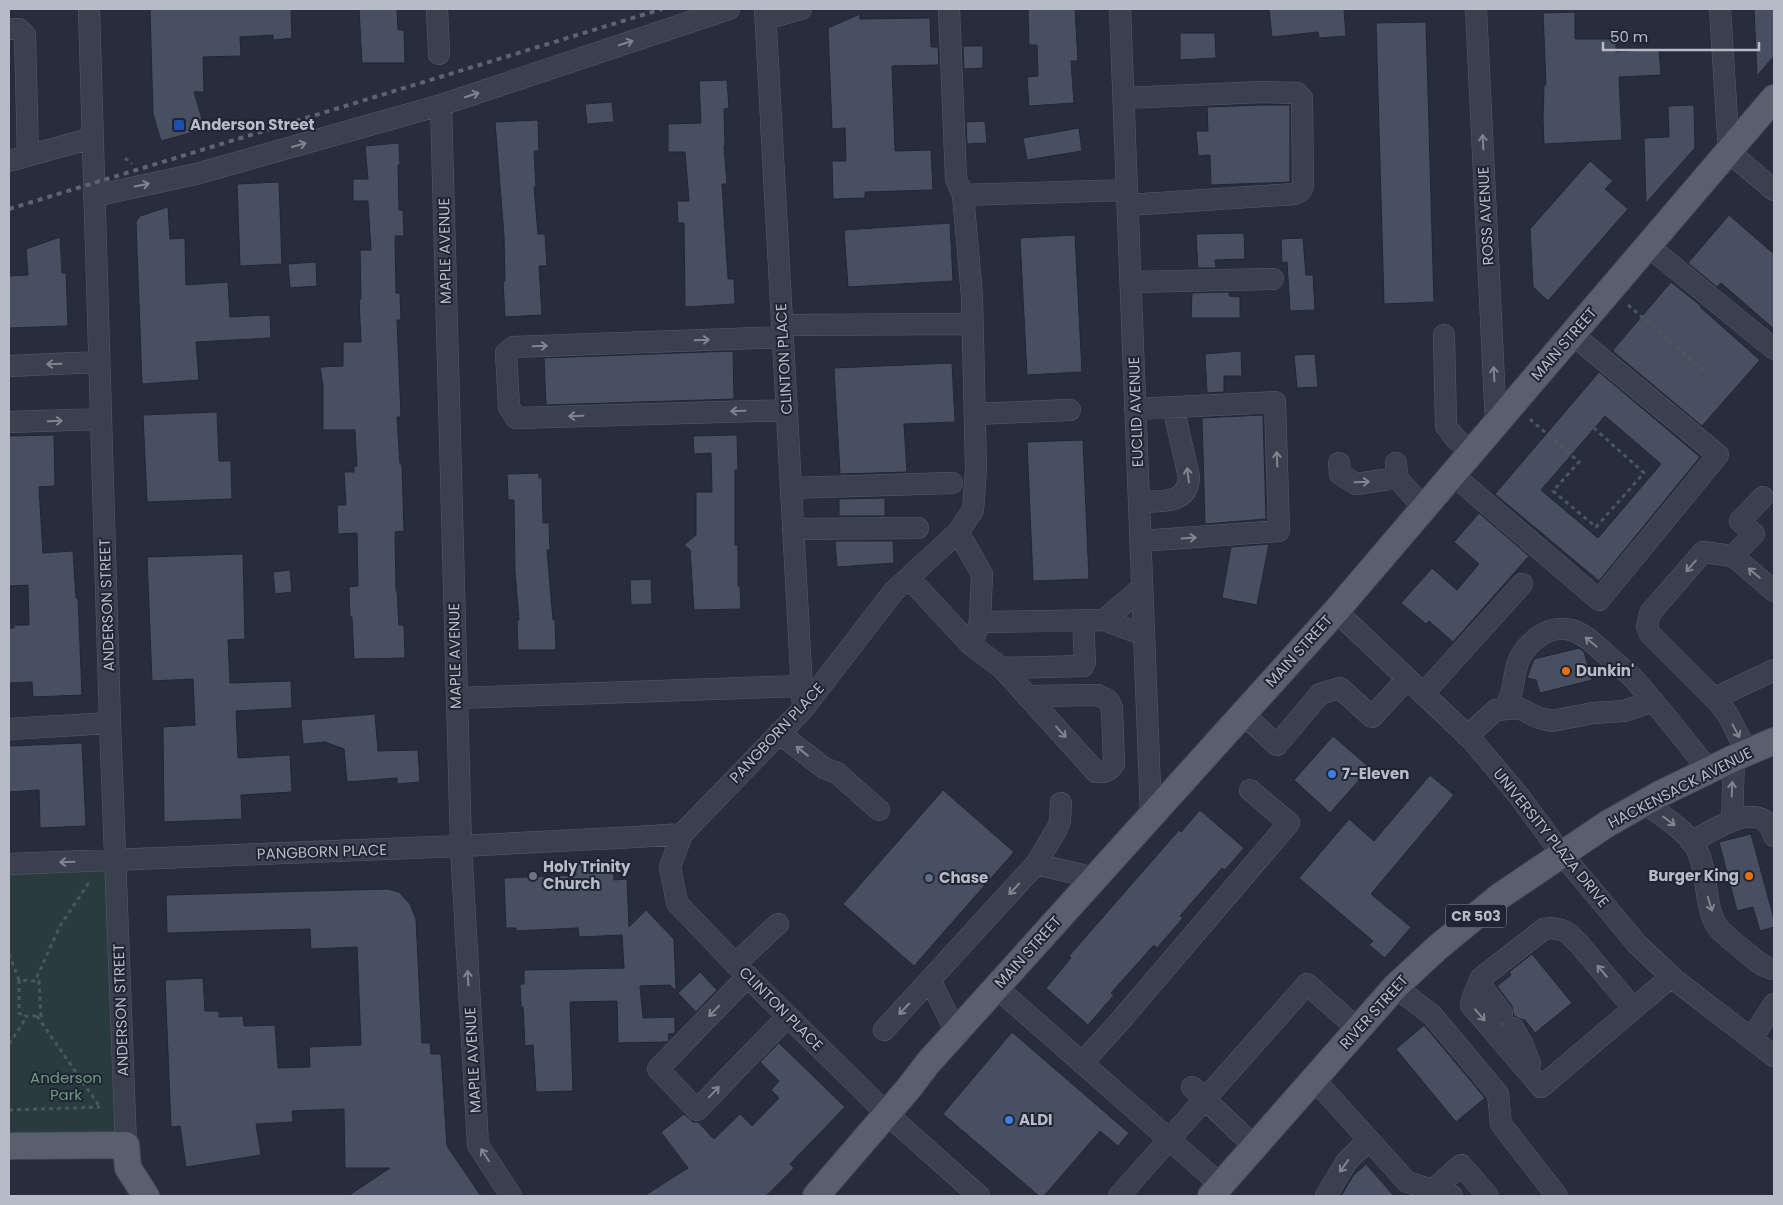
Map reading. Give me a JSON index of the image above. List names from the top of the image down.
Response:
{
  "streets": {
    "main road": [
      "MAIN STREET",
      "ANDERSON STREET",
      "HACKENSACK AVENUE",
      "CR 503",
      "RIVER STREET"
    ],
    "street": [
      "ROSS AVENUE",
      "MAPLE AVENUE",
      "CLINTON PLACE",
      "EUCLID AVENUE",
      "PANGBORN PLACE",
      "UNIVERSITY PLAZA DRIVE"
    ]
  },
  "crossings": [
    ["ROSS AVENUE", "MAIN STREET"],
    ["MAPLE AVENUE", "PANGBORN PLACE"],
    ["MAIN STREET", "CLINTON PLACE"],
    ["MAIN STREET", "EUCLID AVENUE"],
    ["MAIN STREET", "UNIVERSITY PLAZA DRIVE"],
    ["CLINTON PLACE", "PANGBORN PLACE"],
    ["ANDERSON STREET", "PANGBORN PLACE"],
    ["HACKENSACK AVENUE", "UNIVERSITY PLAZA DRIVE"],
    ["HACKENSACK AVENUE", "RIVER STREET"],
    ["UNIVERSITY PLAZA DRIVE", "RIVER STREET"]
  ],
  "one_way": ["ROSS AVENUE"],
  "parks": ["Anderson Park"],
  "places": {
    "transit": ["Anderson Street"],
    "other": [
      "Dunkin'",
      "7-Eleven",
      "Holy Trinity Church",
      "Burger King",
      "Chase",
      "ALDI"
    ]
  },
  "scale_bar": "50 m"
}
